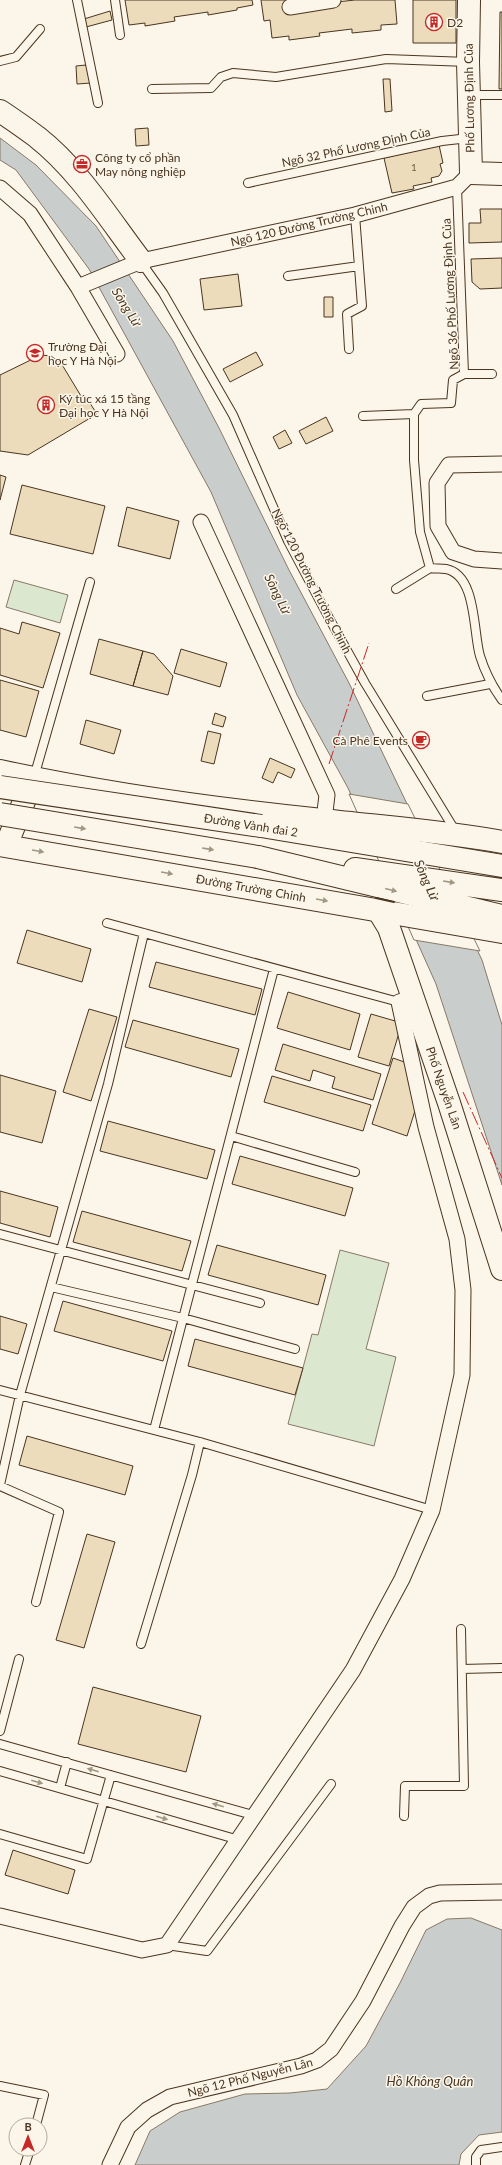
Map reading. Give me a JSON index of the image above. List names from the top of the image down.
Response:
{
  "streets": {
    "main road": [
      "Phố Lương Định Của",
      "Ngõ 120 Đường Trường Chinh",
      "Đường Vành đai 2",
      "Đường Trường Chinh",
      "Phố Nguyễn Lân"
    ],
    "street": ["Ngõ 12 Phố Nguyễn Lân"],
    "lane": ["Ngõ 32 Phố Lương Định Của", "Ngõ 36 Phố Lương Định Của"]
  },
  "crossings": [
    ["Phố Lương Định Của", "Ngõ 32 Phố Lương Định Của"],
    ["Phố Lương Định Của", "Ngõ 120 Đường Trường Chinh"],
    ["Phố Lương Định Của", "Ngõ 36 Phố Lương Định Của"],
    ["Ngõ 120 Đường Trường Chinh", "Ngõ 36 Phố Lương Định Của"],
    ["Đường Trường Chinh", "Phố Nguyễn Lân"]
  ],
  "water": ["Sông Lừ", "Hồ Không Quân"],
  "places": {
    "building": ["D2", "Ký túc xá 15 tầng Đại học Y Hà Nội"],
    "office": ["Công ty cổ phần May nông nghiệp"],
    "school or university": ["Trường Đại học Y Hà Nội"],
    "cafe": ["Cà Phê Events"]
  },
  "house_numbers": ["1"],
  "north": "top"
}
